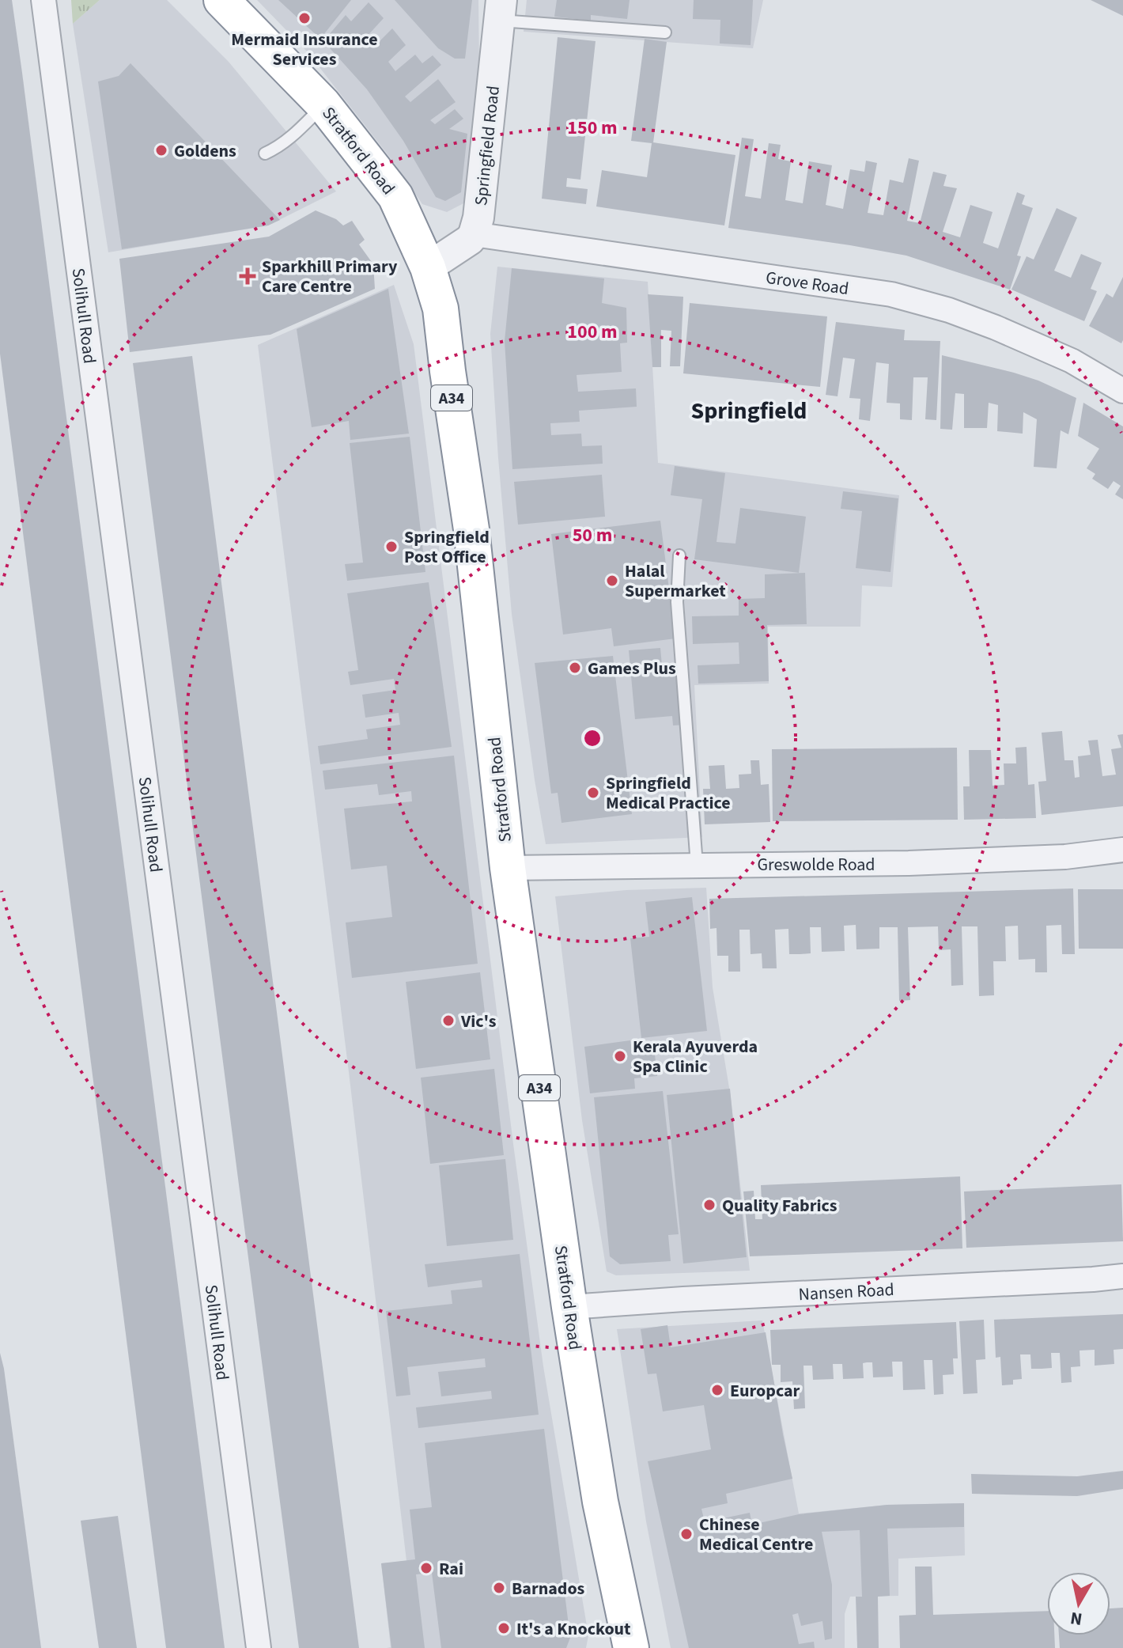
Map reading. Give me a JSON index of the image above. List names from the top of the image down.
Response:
{
  "streets": {
    "highway": ["Stratford Road", "A34"],
    "street": [
      "Springfield Road",
      "Grove Road",
      "Solihull Road",
      "Greswolde Road",
      "Nansen Road"
    ]
  },
  "crossings": [
    ["Springfield Road", "Grove Road"],
    ["Stratford Road", "Greswolde Road"],
    ["Stratford Road", "Nansen Road"]
  ],
  "districts": ["Springfield"],
  "places": {
    "other": [
      "Mermaid Insurance Services",
      "Goldens",
      "Springfield Post Office",
      "Halal Supermarket",
      "Games Plus",
      "Springfield Medical Practice",
      "Vic's",
      "Kerala Ayuverda Spa Clinic",
      "Quality Fabrics",
      "Europcar",
      "Chinese Medical Centre",
      "Rai",
      "Barnados",
      "It's a Knockout"
    ],
    "health": ["Sparkhill Primary Care Centre"]
  },
  "north": "bottom",
  "rings": ["150 m", "100 m", "50 m"]
}
